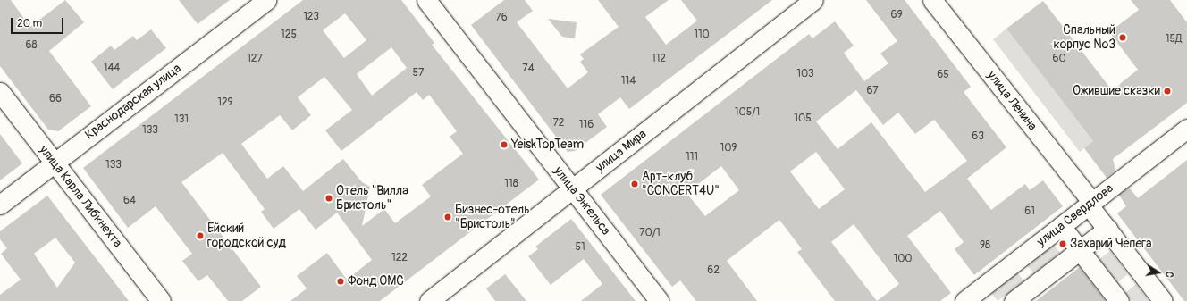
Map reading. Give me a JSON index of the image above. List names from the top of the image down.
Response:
{
  "streets": {
    "street": [
      "улица Ленина",
      "Краснодарская улица",
      "улица Мира",
      "улица Карла Либкнехта",
      "улица Энгельса",
      "улица Свердлова"
    ]
  },
  "crossings": [
    ["улица Ленина", "улица Свердлова"],
    ["Краснодарская улица", "улица Карла Либкнехта"],
    ["улица Мира", "улица Энгельса"]
  ],
  "places": [
    "Спальный корпус №3",
    "Ожившие сказки",
    "YeiskTopTeam",
    "Арт-клуб \"CONCERT4U\"",
    "Отель \"Вилла Бристоль\"",
    "Бизнес-отель \"Бристоль\"",
    "Ейский городской суд",
    "Захарий Чепега",
    "Фонд ОМС"
  ],
  "house_numbers": [
    "69",
    "123",
    "76",
    "125",
    "110",
    "15Д",
    "68",
    "127",
    "112",
    "60",
    "144",
    "74",
    "57",
    "103",
    "65",
    "114",
    "67",
    "66",
    "129",
    "105/1",
    "105",
    "131",
    "72",
    "116",
    "133",
    "63",
    "109",
    "111",
    "133",
    "118",
    "64",
    "61",
    "70/1",
    "98",
    "51",
    "122",
    "100",
    "62"
  ],
  "scale_bar": "20 m",
  "north": "right"
}
